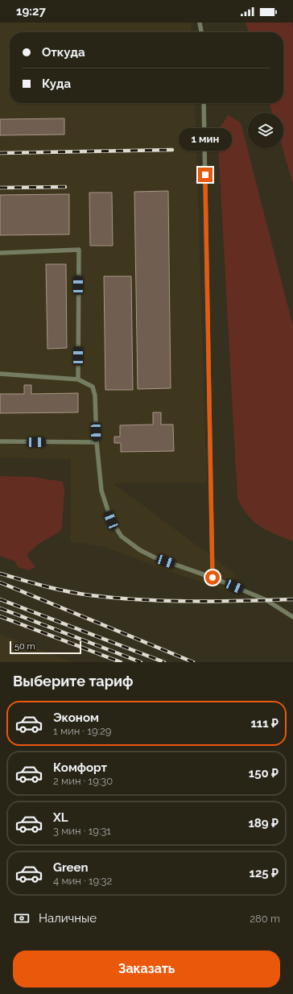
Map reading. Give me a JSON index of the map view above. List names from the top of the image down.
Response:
{
  "scale_bar": "50 m",
  "page": {
    "status": "19:27",
    "banner": ["Откуда", "Куда"],
    "bubble": "1 мин",
    "scale": "50 m",
    "heading": "Выберите тариф",
    "list": [
      {
        "name": "Эконом",
        "note": "1 мин · 19:29",
        "value": "111 ₽"
      },
      {
        "name": "Комфорт",
        "note": "2 мин · 19:30",
        "value": "150 ₽"
      },
      {
        "name": "XL",
        "note": "3 мин · 19:31",
        "value": "189 ₽"
      },
      {
        "name": "Green",
        "note": "4 мин · 19:32",
        "value": "125 ₽"
      }
    ],
    "pay": ["Наличные", "280 m"],
    "buttons": "Заказать"
  }
}
